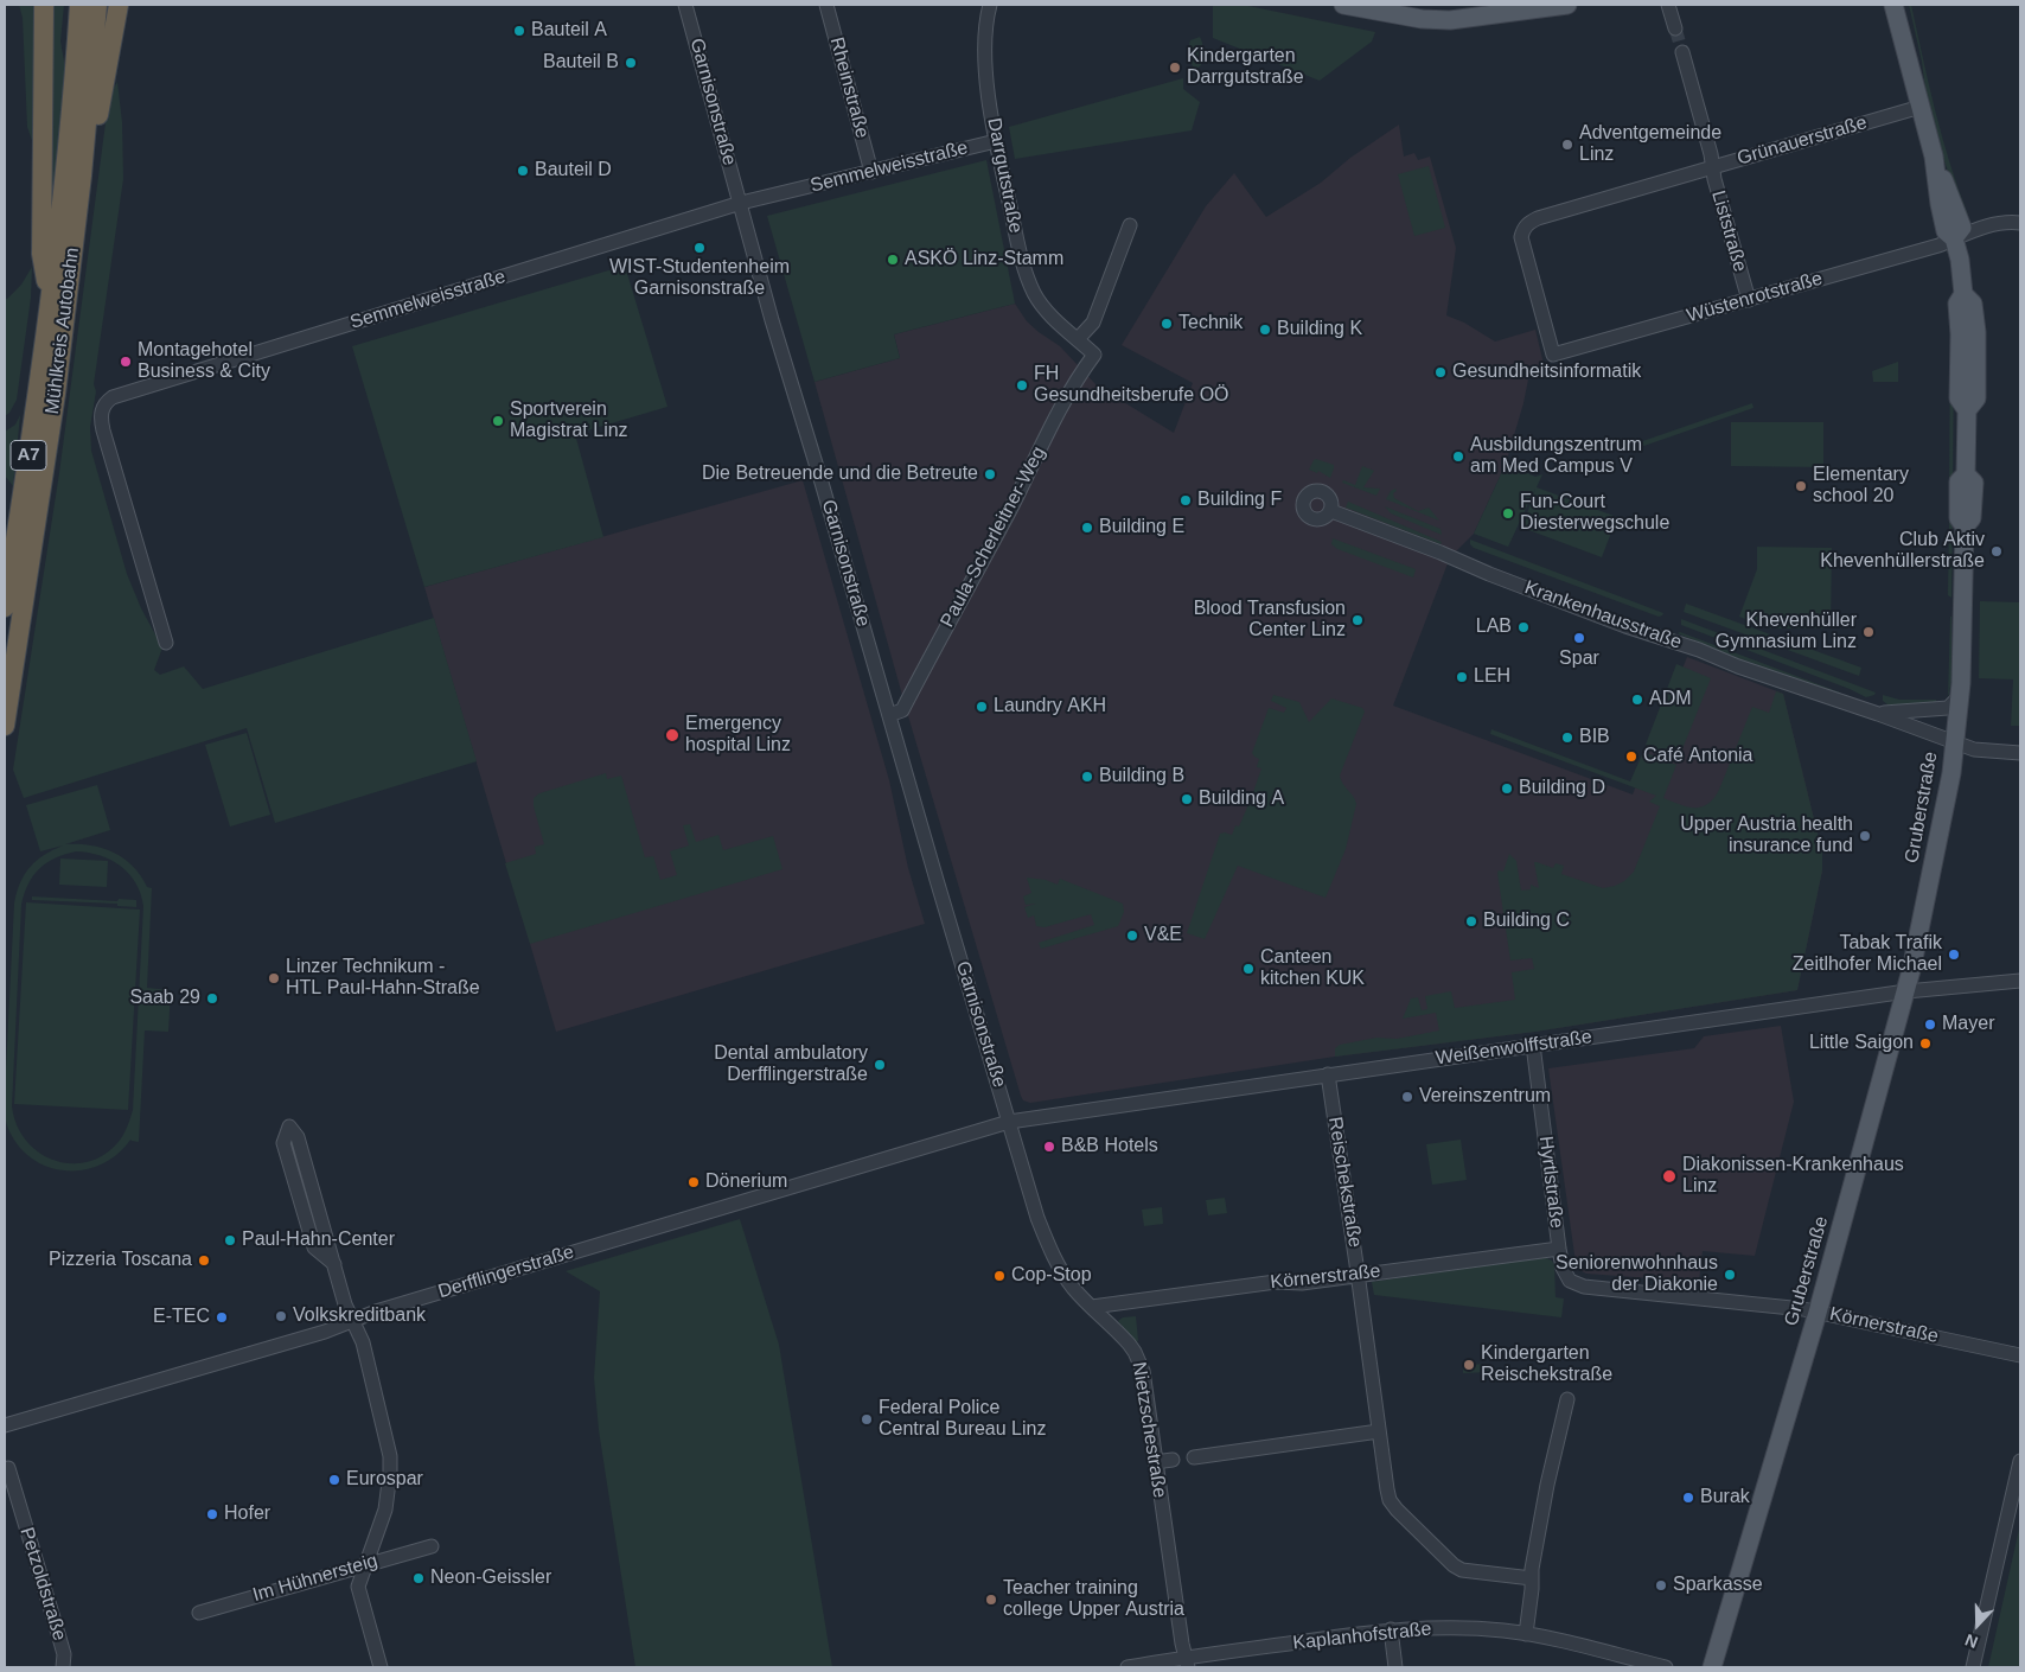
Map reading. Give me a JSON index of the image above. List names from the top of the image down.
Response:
{
  "streets": {
    "highway": ["Mühlkreis Autobahn", "A7"],
    "main road": ["Gruberstraße"],
    "street": [
      "Rheinstraße",
      "Garnisonstraße",
      "Grünauerstraße",
      "Semmelweisstraße",
      "Darrgutstraße",
      "Liststraße",
      "Wüstenrotstraße",
      "Paula-Scherleitner-Weg",
      "Krankenhausstraße",
      "Weißenwolffstraße",
      "Reischekstraße",
      "Hyrtlstraße",
      "Derfflingerstraße",
      "Körnerstraße",
      "Nietzschestraße",
      "Im Hühnersteig",
      "Petzoldstraße",
      "Kaplanhofstraße"
    ]
  },
  "crossings": [
    ["Rheinstraße", "Semmelweisstraße"],
    ["Garnisonstraße", "Semmelweisstraße"],
    ["Garnisonstraße", "Paula-Scherleitner-Weg"],
    ["Garnisonstraße", "Weißenwolffstraße"],
    ["Garnisonstraße", "Derfflingerstraße"],
    ["Garnisonstraße", "Nietzschestraße"],
    ["Grünauerstraße", "Liststraße"],
    ["Grünauerstraße", "Wüstenrotstraße"],
    ["Grünauerstraße", "Gruberstraße"],
    ["Semmelweisstraße", "Darrgutstraße"],
    ["Darrgutstraße", "Paula-Scherleitner-Weg"],
    ["Liststraße", "Wüstenrotstraße"],
    ["Wüstenrotstraße", "Gruberstraße"],
    ["Krankenhausstraße", "Gruberstraße"],
    ["Gruberstraße", "Weißenwolffstraße"],
    ["Gruberstraße", "Körnerstraße"],
    ["Weißenwolffstraße", "Reischekstraße"],
    ["Weißenwolffstraße", "Hyrtlstraße"],
    ["Weißenwolffstraße", "Derfflingerstraße"],
    ["Weißenwolffstraße", "Nietzschestraße"],
    ["Reischekstraße", "Körnerstraße"],
    ["Hyrtlstraße", "Körnerstraße"],
    ["Derfflingerstraße", "Nietzschestraße"],
    ["Körnerstraße", "Nietzschestraße"],
    ["Nietzschestraße", "Kaplanhofstraße"]
  ],
  "places": [
    "Bauteil A",
    "Bauteil B",
    "Kindergarten Darrgutstraße",
    "Adventgemeinde Linz",
    "Bauteil D",
    "WIST-Studentenheim Garnisonstraße",
    "ASKÖ Linz-Stamm",
    "Technik",
    "Building K",
    "Montagehotel Business & City",
    "Gesundheitsinformatik",
    "FH Gesundheitsberufe OÖ",
    "Sportverein Magistrat Linz",
    "Ausbildungszentrum am Med Campus V",
    "Die Betreuende und die Betreute",
    "Elementary school 20",
    "Building F",
    "Fun-Court Diesterwegschule",
    "Building E",
    "Club Aktiv Khevenhüllerstraße",
    "Blood Transfusion Center Linz",
    "LAB",
    "Khevenhüller Gymnasium Linz",
    "Spar",
    "LEH",
    "ADM",
    "Laundry AKH",
    "Emergency hospital Linz",
    "BIB",
    "Café Antonia",
    "Building B",
    "Building D",
    "Building A",
    "Upper Austria health insurance fund",
    "Building C",
    "V&E",
    "Tabak Trafik Zeitlhofer Michael",
    "Canteen kitchen KUK",
    "Linzer Technikum - HTL Paul-Hahn-Straße",
    "Saab 29",
    "Mayer",
    "Little Saigon",
    "Dental ambulatory Derfflingerstraße",
    "Vereinszentrum",
    "B&B Hotels",
    "Diakonissen-Krankenhaus Linz",
    "Dönerium",
    "Paul-Hahn-Center",
    "Pizzeria Toscana",
    "Seniorenwohnhaus der Diakonie",
    "Cop-Stop",
    "Volkskreditbank",
    "E-TEC",
    "Kindergarten Reischekstraße",
    "Federal Police Central Bureau Linz",
    "Eurospar",
    "Burak",
    "Hofer",
    "Neon-Geissler",
    "Sparkasse",
    "Teacher training college Upper Austria"
  ],
  "north": "bottom"
}
